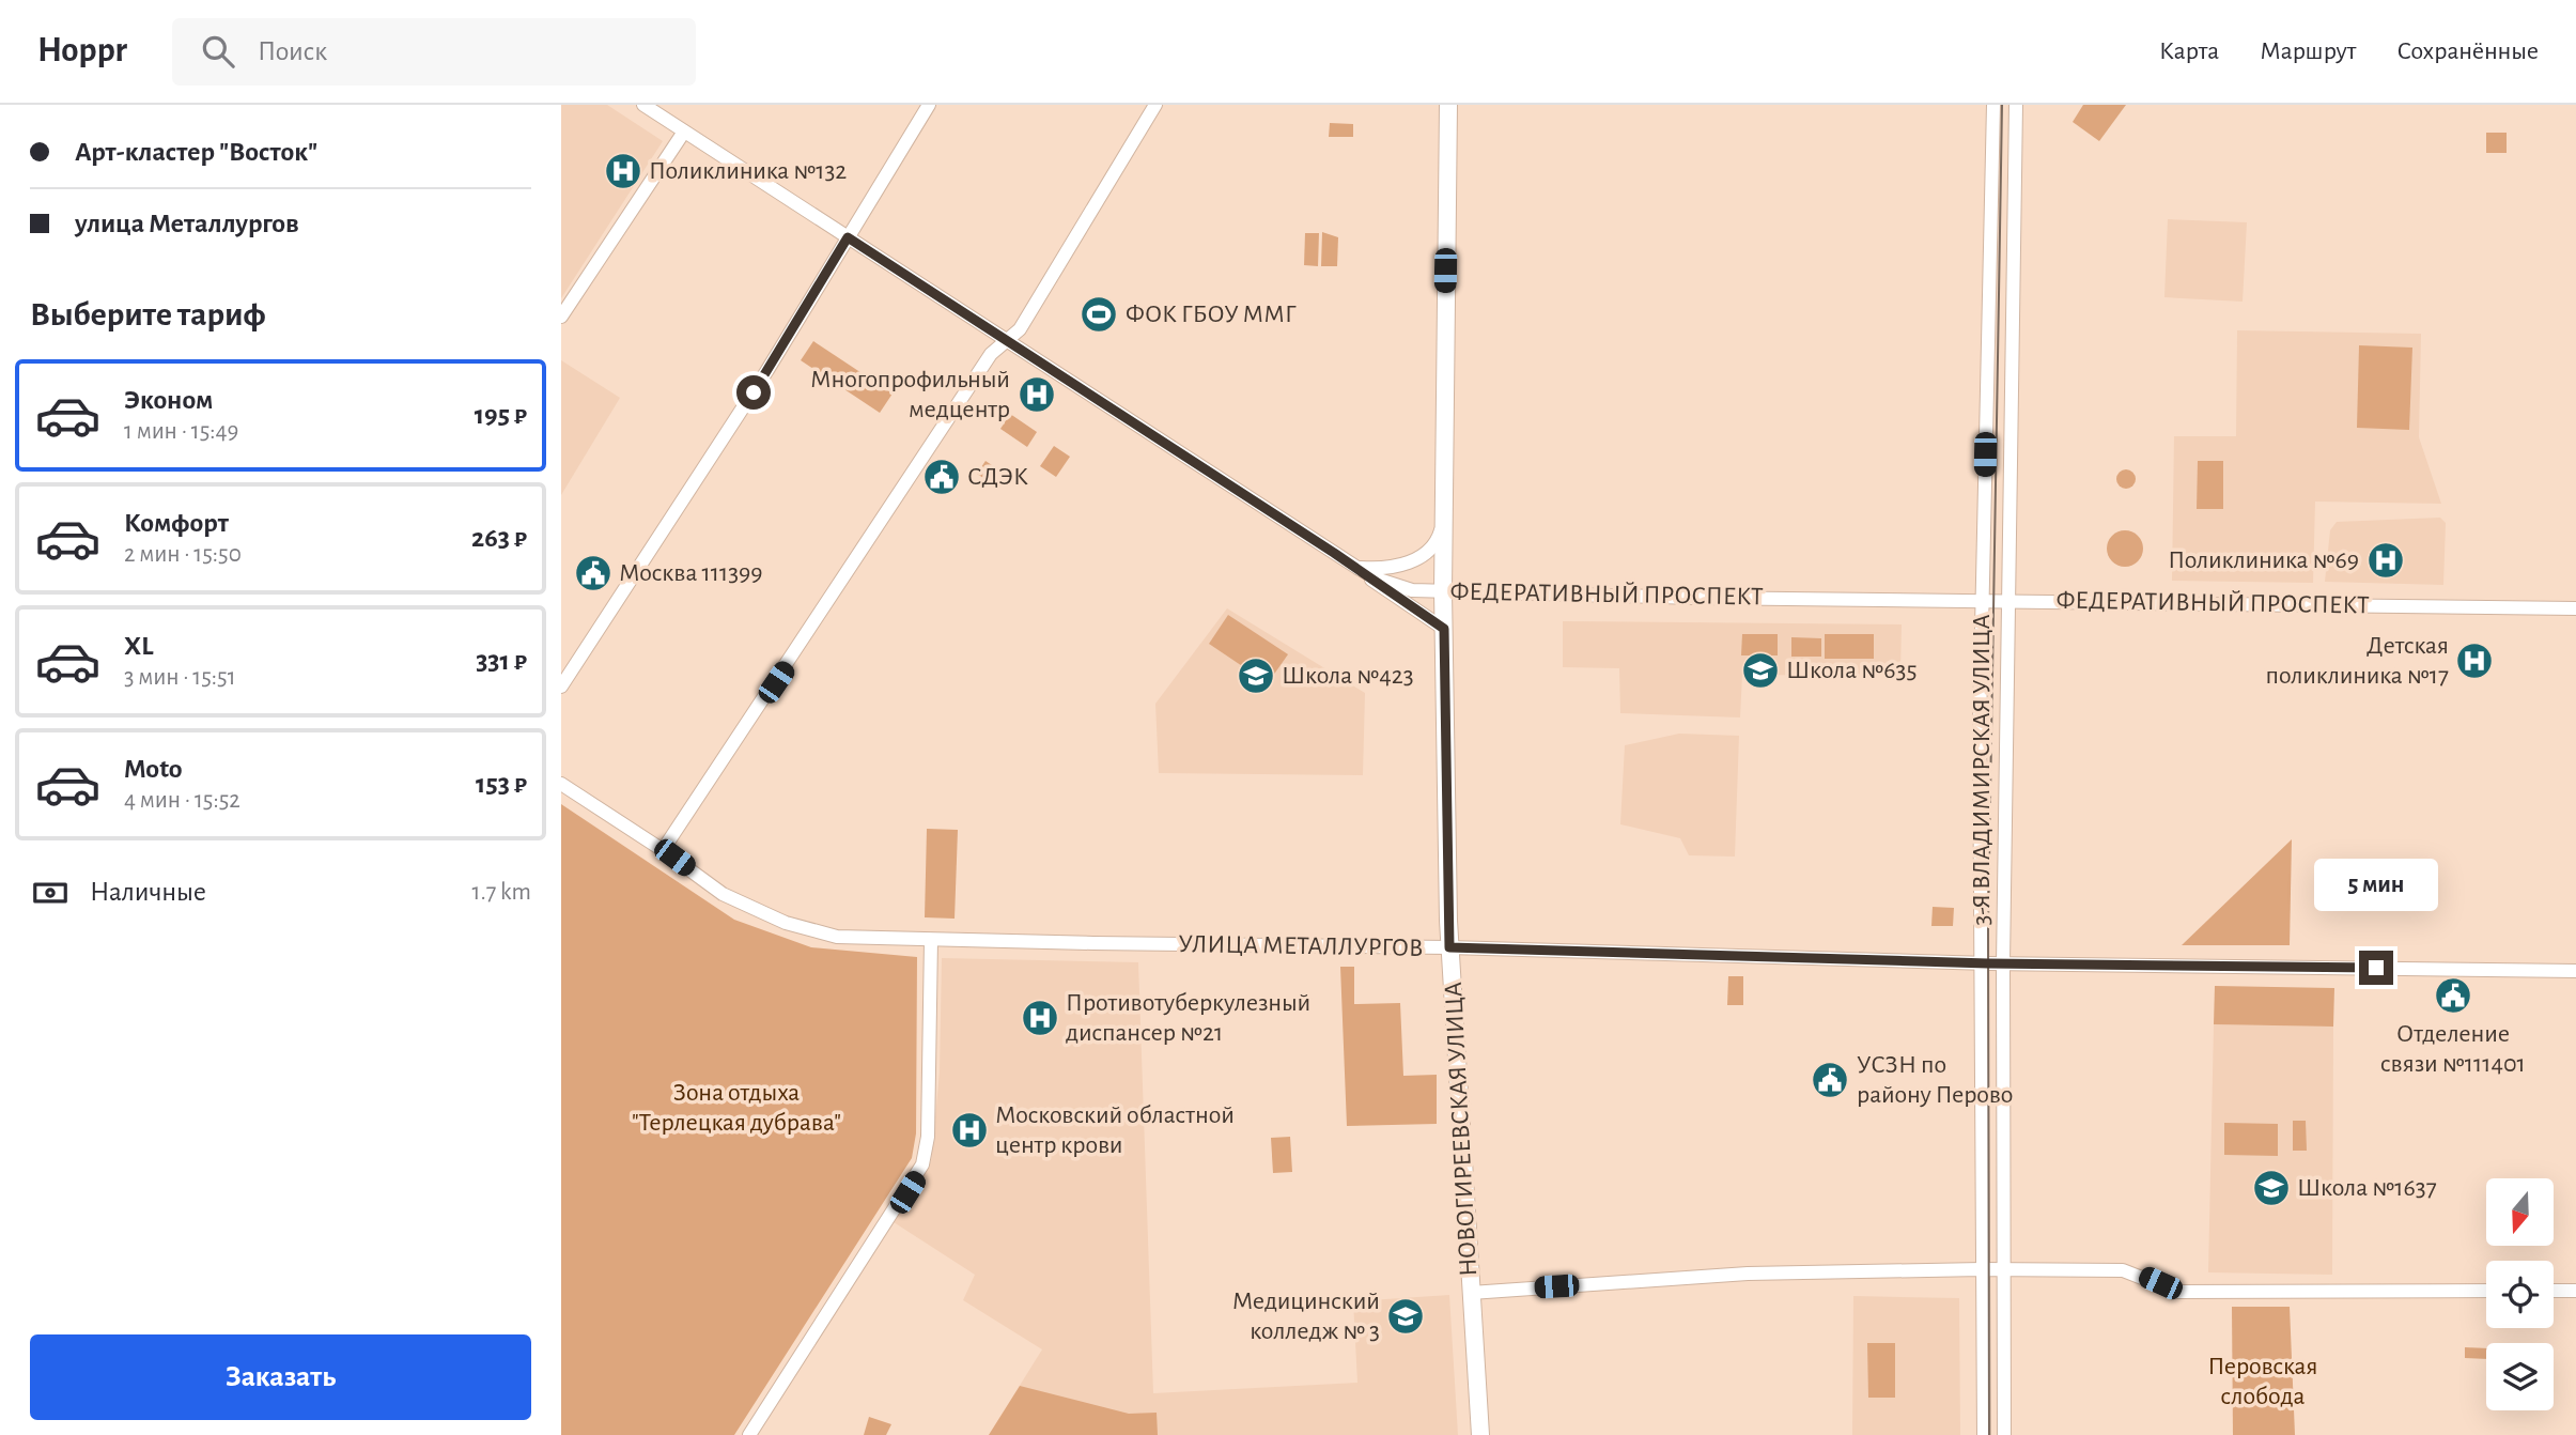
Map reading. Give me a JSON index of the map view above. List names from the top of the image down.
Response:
{
  "streets": {
    "main road": ["НОВОГИРЕЕВСКАЯ УЛИЦА"],
    "street": ["ФЕДЕРАТИВНЫЙ ПРОСПЕКТ", "3-Я ВЛАДИМИРСКАЯ УЛИЦА", "УЛИЦА МЕТАЛЛУРГОВ"]
  },
  "crossings": [
    ["ФЕДЕРАТИВНЫЙ ПРОСПЕКТ", "3-Я ВЛАДИМИРСКАЯ УЛИЦА"],
    ["ФЕДЕРАТИВНЫЙ ПРОСПЕКТ", "НОВОГИРЕЕВСКАЯ УЛИЦА"],
    ["3-Я ВЛАДИМИРСКАЯ УЛИЦА", "УЛИЦА МЕТАЛЛУРГОВ"],
    ["УЛИЦА МЕТАЛЛУРГОВ", "НОВОГИРЕЕВСКАЯ УЛИЦА"]
  ],
  "parks": ["Зона отдыха \"Терлецкая дубрава\"", "Перовская слобода"],
  "places": {
    "hospital": [
      "Поликлиника №132",
      "Многопрофильный медцентр",
      "Поликлиника №69",
      "Детская поликлиника №17",
      "Противотуберкулезный диспансер №21",
      "Московский областной центр крови"
    ],
    "sports": ["ФОК ГБОУ ММГ"],
    "public building": [
      "СДЭК",
      "Москва 111399",
      "Отделение связи №111401",
      "УСЗН по району Перово"
    ],
    "school or university": [
      "Школа №635",
      "Школа №423",
      "Школа №1637",
      "Медицинский колледж № 3"
    ]
  },
  "north": "bottom",
  "page": {
    "header": "Hoppr",
    "search": "Поиск",
    "nav": ["Карта", "Маршрут", "Сохранённые"],
    "banner": ["Арт-кластер \"Восток\"", "улица Металлургов"],
    "heading": "Выберите тариф",
    "list": [
      {
        "name": "Эконом",
        "note": "1 мин · 15:49",
        "value": "195 ₽"
      },
      {
        "name": "Комфорт",
        "note": "2 мин · 15:50",
        "value": "263 ₽"
      },
      {
        "name": "XL",
        "note": "3 мин · 15:51",
        "value": "331 ₽"
      },
      {
        "name": "Moto",
        "note": "4 мин · 15:52",
        "value": "153 ₽"
      }
    ],
    "pay": ["Наличные", "1.7 km"],
    "bubble": "5 мин",
    "buttons": "Заказать"
  }
}
